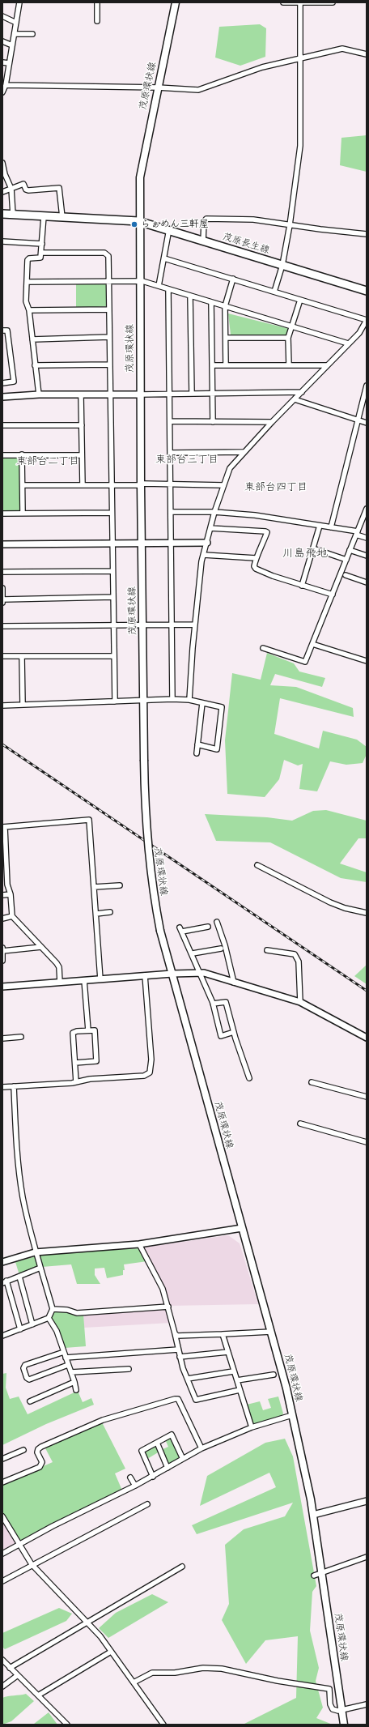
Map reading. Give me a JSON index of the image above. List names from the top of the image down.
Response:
{
  "streets": {
    "main road": ["茂原環状線", "茂原長生線"]
  },
  "crossings": [
    ["茂原環状線", "茂原長生線"]
  ],
  "districts": [
    "東部台三丁目",
    "東部台二丁目",
    "東部台四丁目",
    "川島飛地"
  ],
  "places": ["らぁめん三軒屋"]
}
